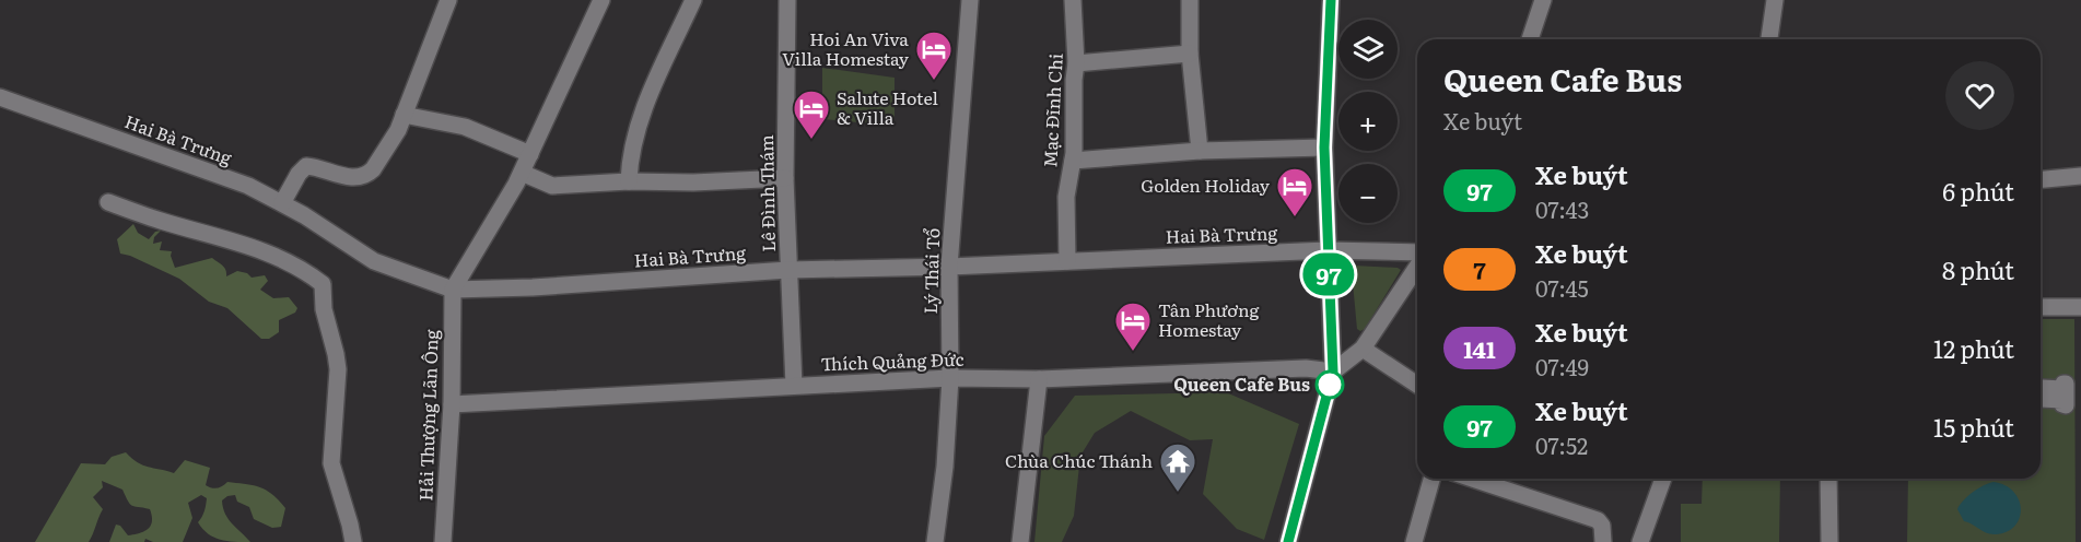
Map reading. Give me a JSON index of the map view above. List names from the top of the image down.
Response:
{
  "streets": {
    "street": [
      "Mạc Đĩnh Chi",
      "Hai Bà Trưng",
      "Lê Đình Thám",
      "Lý Thái Tổ",
      "Thích Quảng Đức",
      "Hải Thượng Lãn Ông"
    ]
  },
  "crossings": [
    ["Mạc Đĩnh Chi", "Hai Bà Trưng"],
    ["Hai Bà Trưng", "Lê Đình Thám"],
    ["Hai Bà Trưng", "Lý Thái Tổ"],
    ["Hai Bà Trưng", "Hải Thượng Lãn Ông"],
    ["Lê Đình Thám", "Thích Quảng Đức"],
    ["Lý Thái Tổ", "Thích Quảng Đức"],
    ["Thích Quảng Đức", "Hải Thượng Lãn Ông"]
  ],
  "places": {
    "hotel": [
      "Hoi An Viva Villa Homestay",
      "Salute Hotel & Villa",
      "Golden Holiday",
      "Tân Phương Homestay"
    ],
    "other": ["Queen Cafe Bus"],
    "temple": ["Chùa Chúc Thánh"]
  },
  "lines": ["bus line 97"],
  "page": {
    "on_map": "97",
    "map_buttons": ["+", "−"],
    "heading": ["Queen Cafe Bus", "Xe buýt"],
    "list": [
      {
        "mark": "97",
        "name": "Xe buýt",
        "note": "07:43",
        "value": "6 phút"
      },
      {
        "mark": "7",
        "name": "Xe buýt",
        "note": "07:45",
        "value": "8 phút"
      },
      {
        "mark": "141",
        "name": "Xe buýt",
        "note": "07:49",
        "value": "12 phút"
      },
      {
        "mark": "97",
        "name": "Xe buýt",
        "note": "07:52",
        "value": "15 phút"
      }
    ]
  }
}
